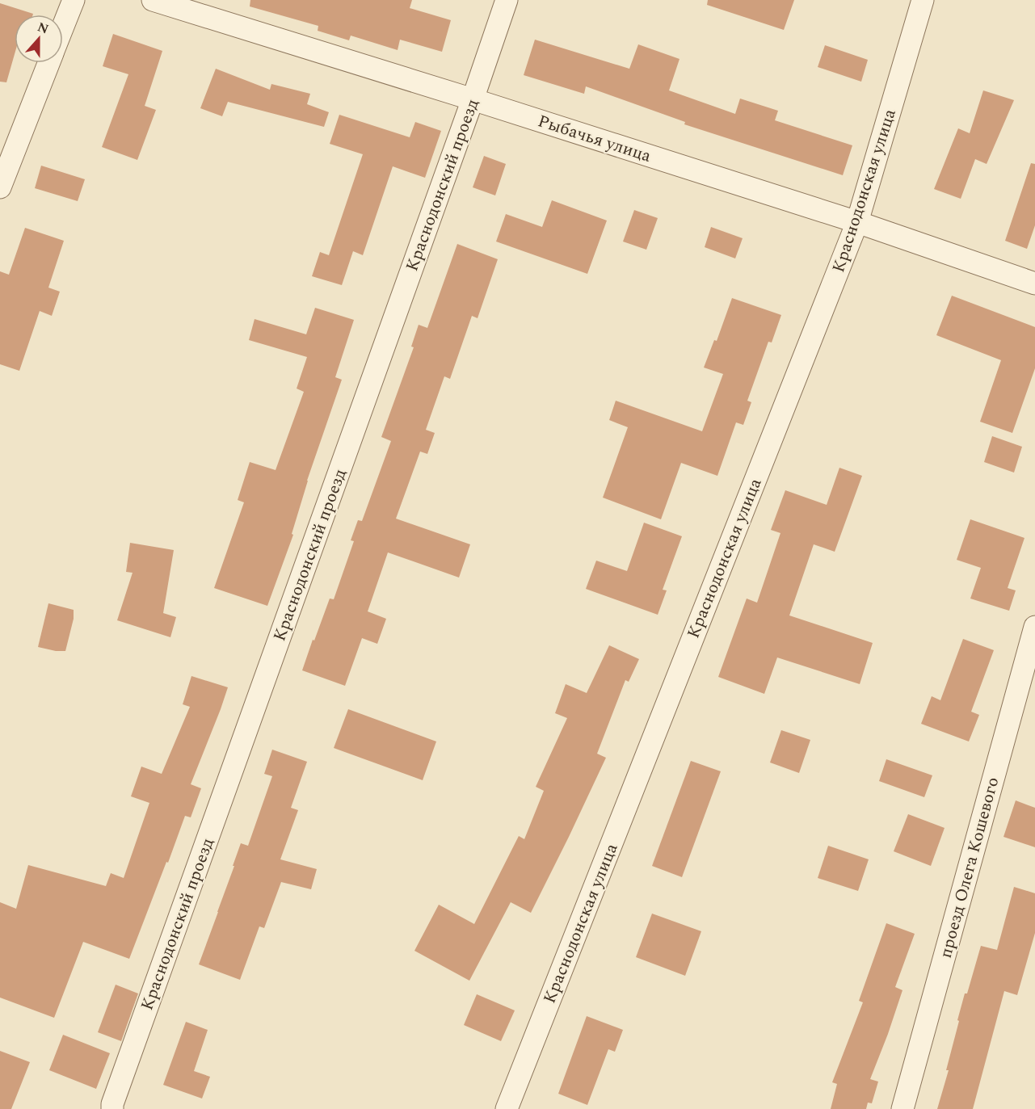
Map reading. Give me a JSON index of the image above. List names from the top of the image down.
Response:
{
  "streets": {
    "street": [
      "Рыбачья улица",
      "Краснодонский проезд",
      "Краснодонская улица",
      "проезд Олега Кошевого"
    ]
  },
  "crossings": [
    ["Рыбачья улица", "Краснодонский проезд"],
    ["Рыбачья улица", "Краснодонская улица"]
  ],
  "north": "top"
}
